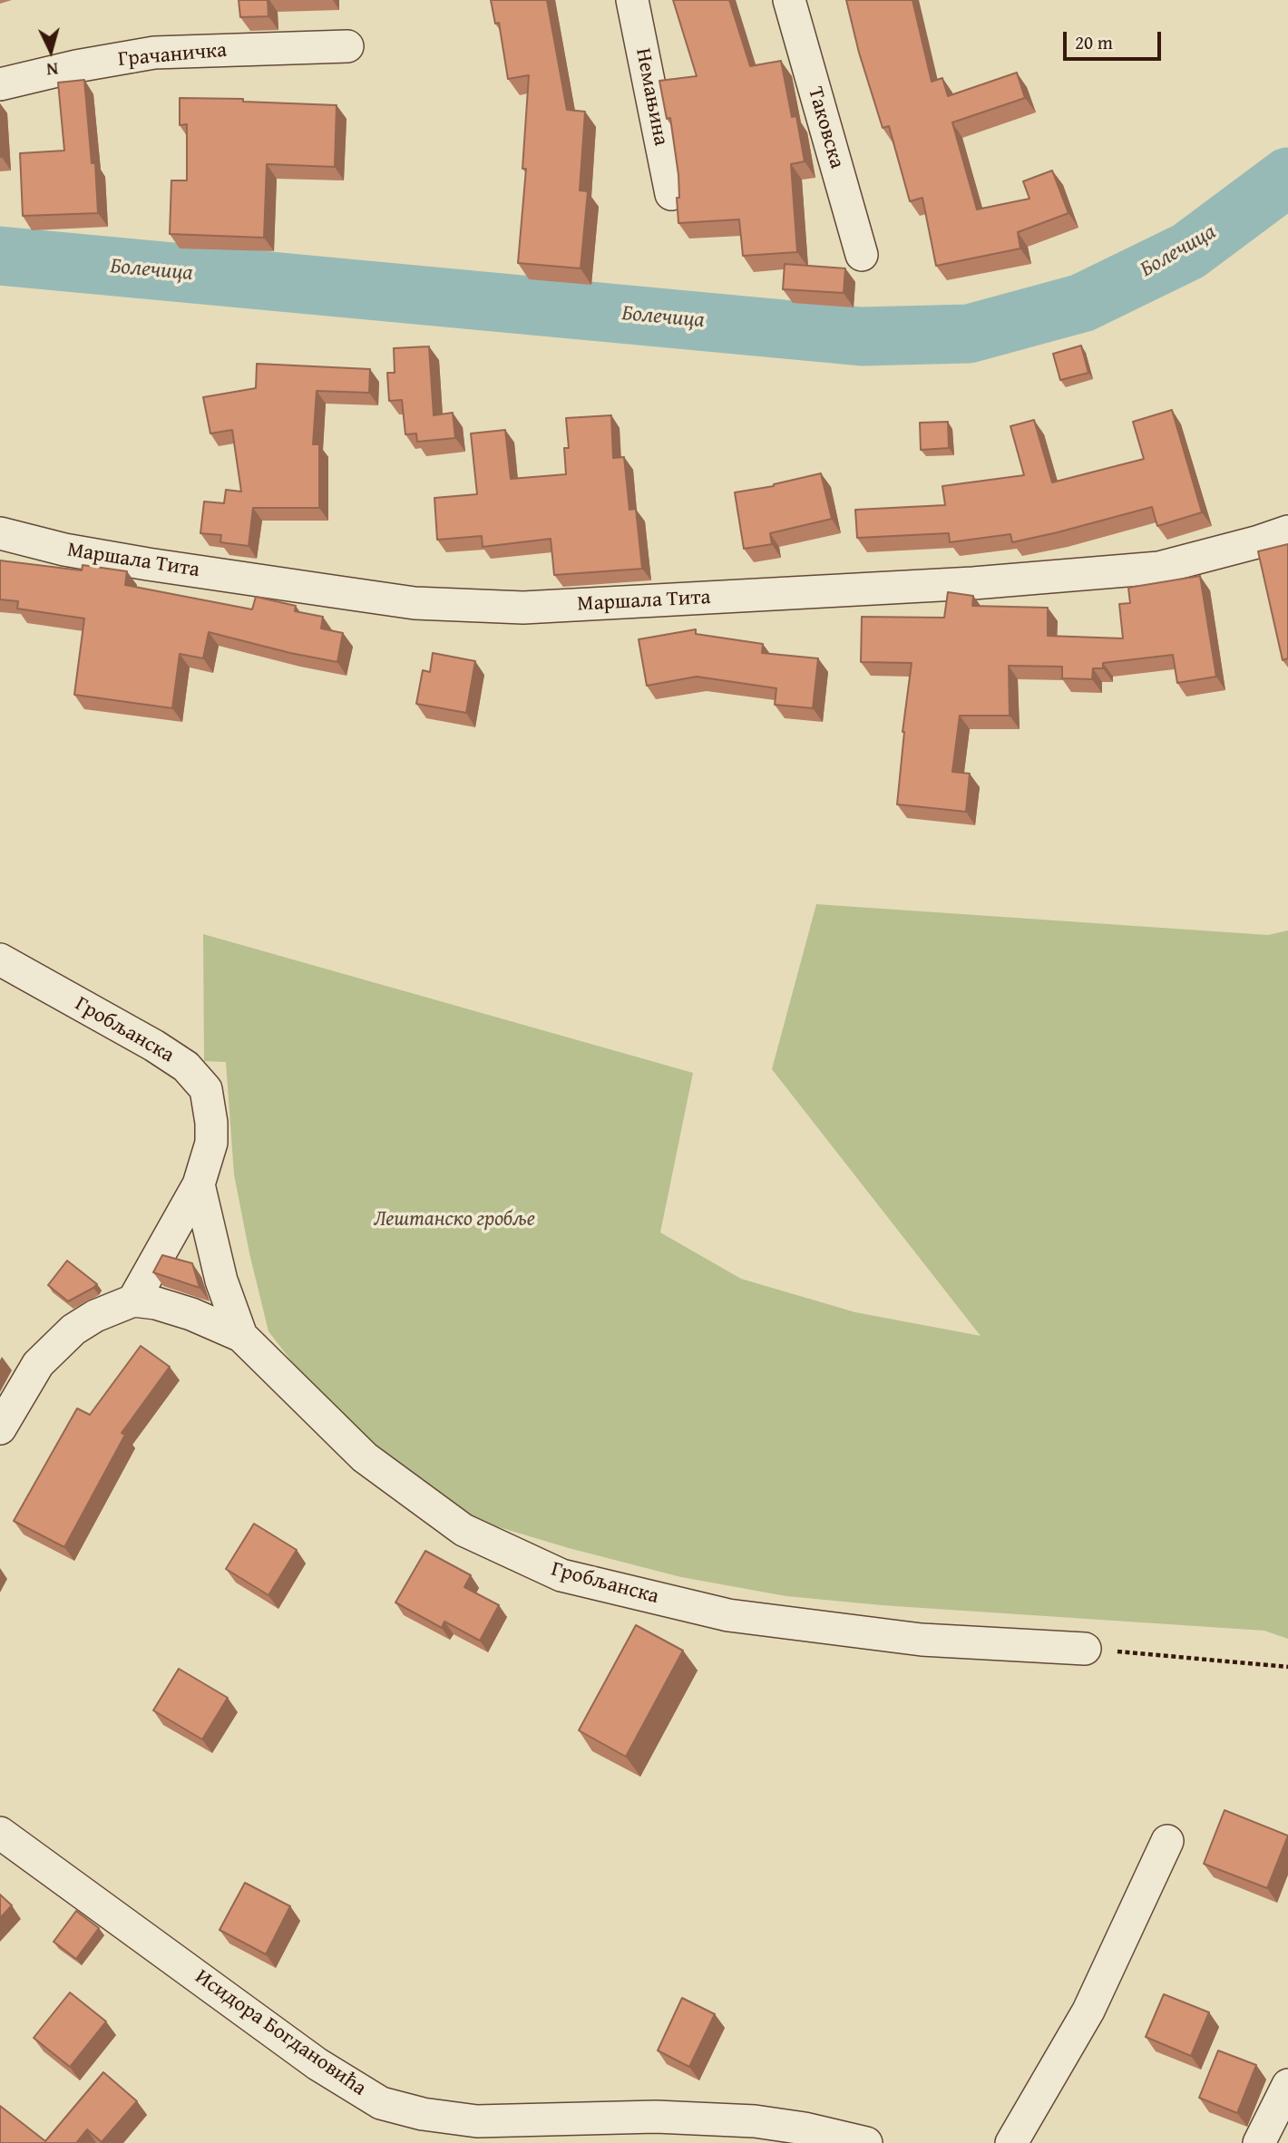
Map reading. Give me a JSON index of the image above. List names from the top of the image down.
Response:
{
  "streets": {
    "street": [
      "Грачаничка",
      "Немањина",
      "Таковска",
      "Маршала Тита",
      "Гробљанска",
      "Исидора Богдановића"
    ]
  },
  "water": ["Болечица"],
  "parks": ["Лештанско гробље"],
  "scale_bar": "20 m",
  "north": "bottom"
}
